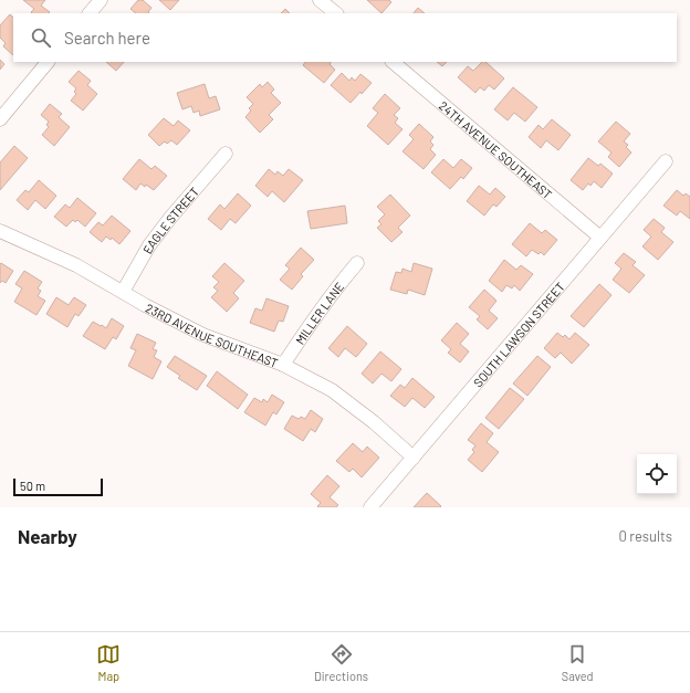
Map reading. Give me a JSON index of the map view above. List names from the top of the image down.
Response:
{
  "streets": {
    "street": [
      "24TH AVENUE SOUTHEAST",
      "EAGLE STREET",
      "MILLER LANE",
      "23RD AVENUE SOUTHEAST",
      "SOUTH LAWSON STREET"
    ]
  },
  "crossings": [
    ["24TH AVENUE SOUTHEAST", "SOUTH LAWSON STREET"],
    ["EAGLE STREET", "23RD AVENUE SOUTHEAST"],
    ["MILLER LANE", "23RD AVENUE SOUTHEAST"],
    ["23RD AVENUE SOUTHEAST", "SOUTH LAWSON STREET"]
  ],
  "scale_bar": "50 m",
  "page": {
    "search": "Search here",
    "scale": "50 m",
    "heading": ["Nearby", "0 results"],
    "nav": ["Map", "Directions", "Saved"]
  }
}
